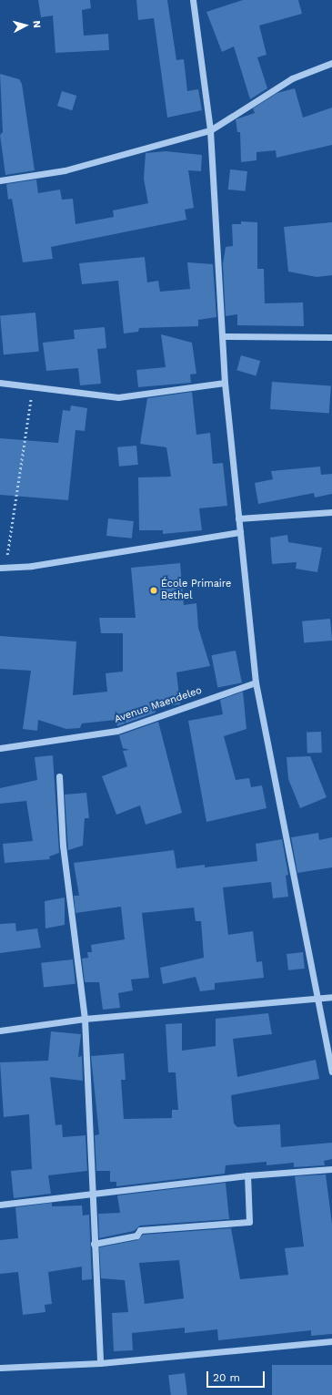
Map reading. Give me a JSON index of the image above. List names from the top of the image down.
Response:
{
  "streets": {
    "street": ["Avenue Maendeleo"]
  },
  "places": ["École Primaire Bethel"],
  "scale_bar": "20 m",
  "north": "right"
}
